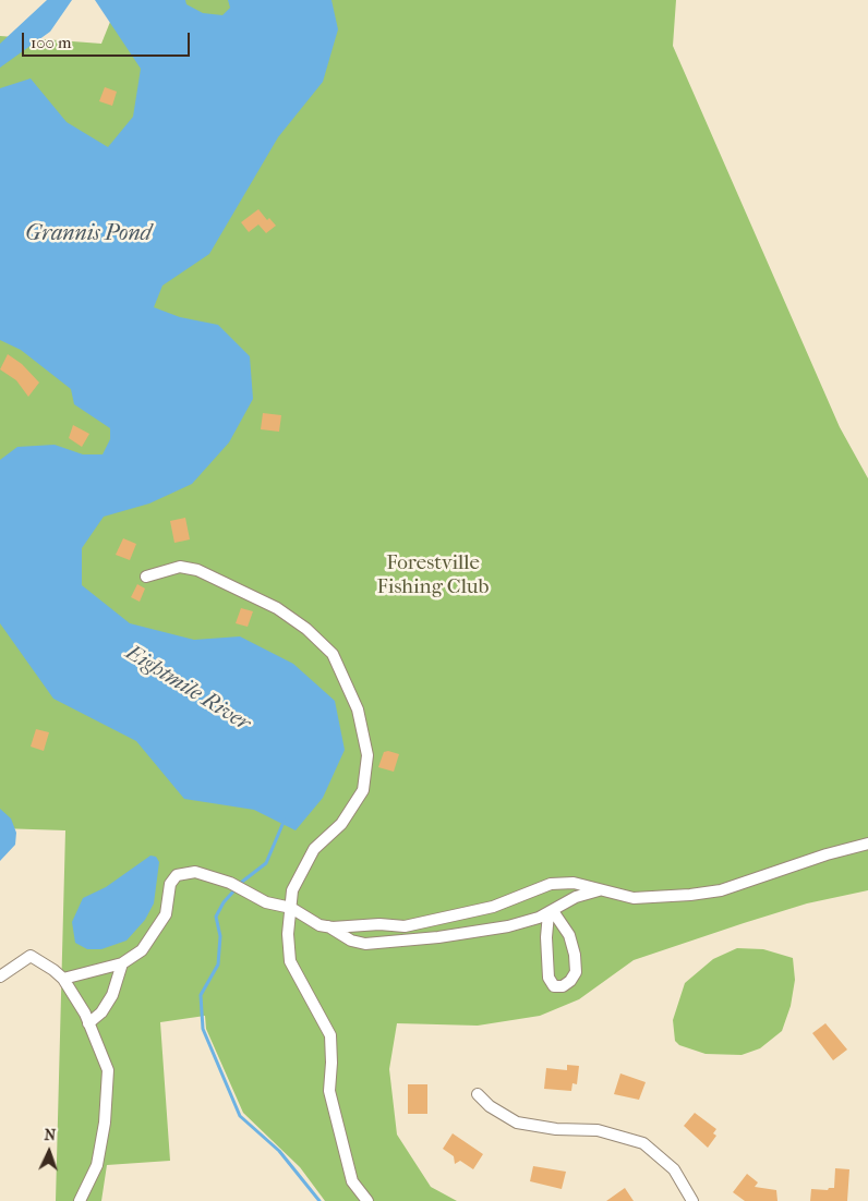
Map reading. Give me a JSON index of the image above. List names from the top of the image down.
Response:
{
  "water": ["Grannis Pond", "Eightmile River"],
  "parks": ["Forestville Fishing Club"],
  "scale_bar": "100 m",
  "north": "top"
}
